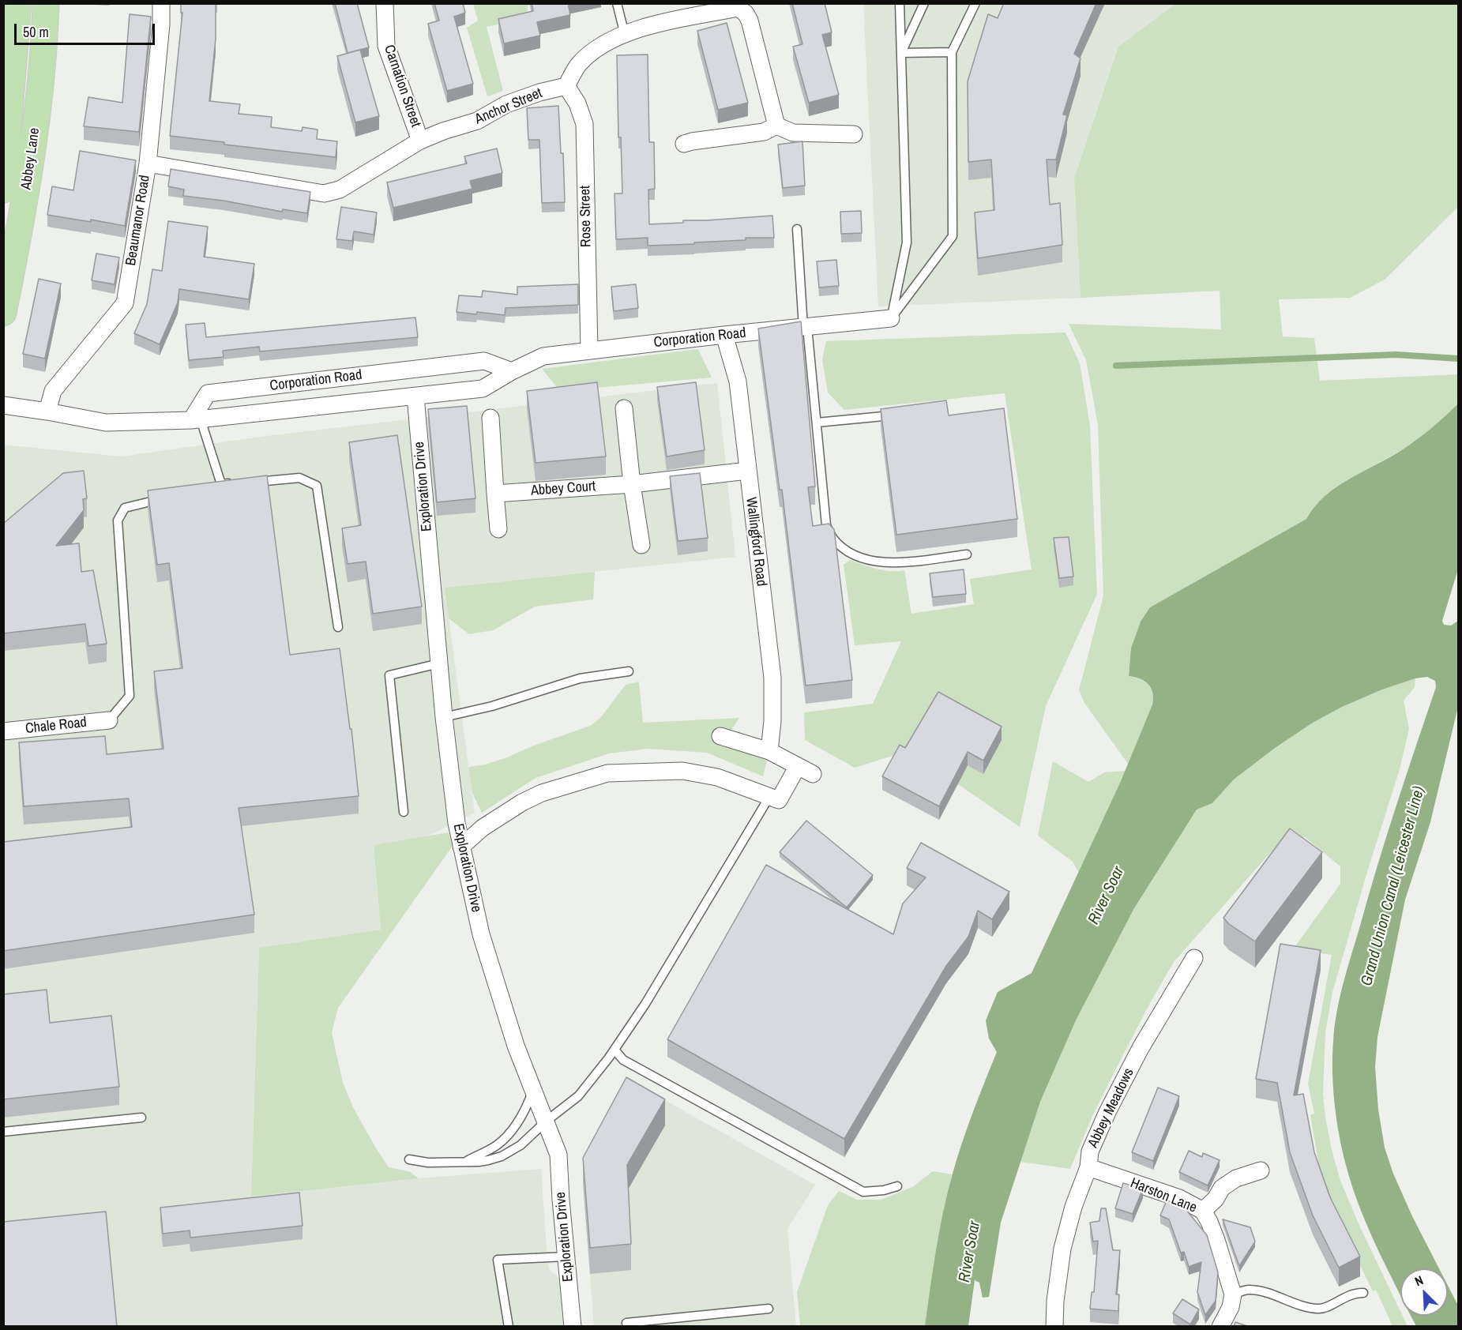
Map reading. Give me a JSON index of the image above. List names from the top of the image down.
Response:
{
  "streets": {
    "main road": ["Abbey Lane"],
    "street": [
      "Carnation Street",
      "Anchor Street",
      "Rose Street",
      "Beaumanor Road",
      "Corporation Road",
      "Exploration Drive",
      "Abbey Court",
      "Wallingford Road",
      "Chale Road",
      "Abbey Meadows",
      "Harston Lane"
    ]
  },
  "crossings": [
    ["Carnation Street", "Anchor Street"],
    ["Anchor Street", "Rose Street"],
    ["Anchor Street", "Beaumanor Road"],
    ["Rose Street", "Corporation Road"],
    ["Beaumanor Road", "Corporation Road"],
    ["Corporation Road", "Exploration Drive"],
    ["Corporation Road", "Wallingford Road"],
    ["Abbey Court", "Wallingford Road"],
    ["Abbey Meadows", "Harston Lane"]
  ],
  "water": ["Grand Union Canal (Leicester Line)", "River Soar"],
  "scale_bar": "50 m",
  "north": "top left"
}
